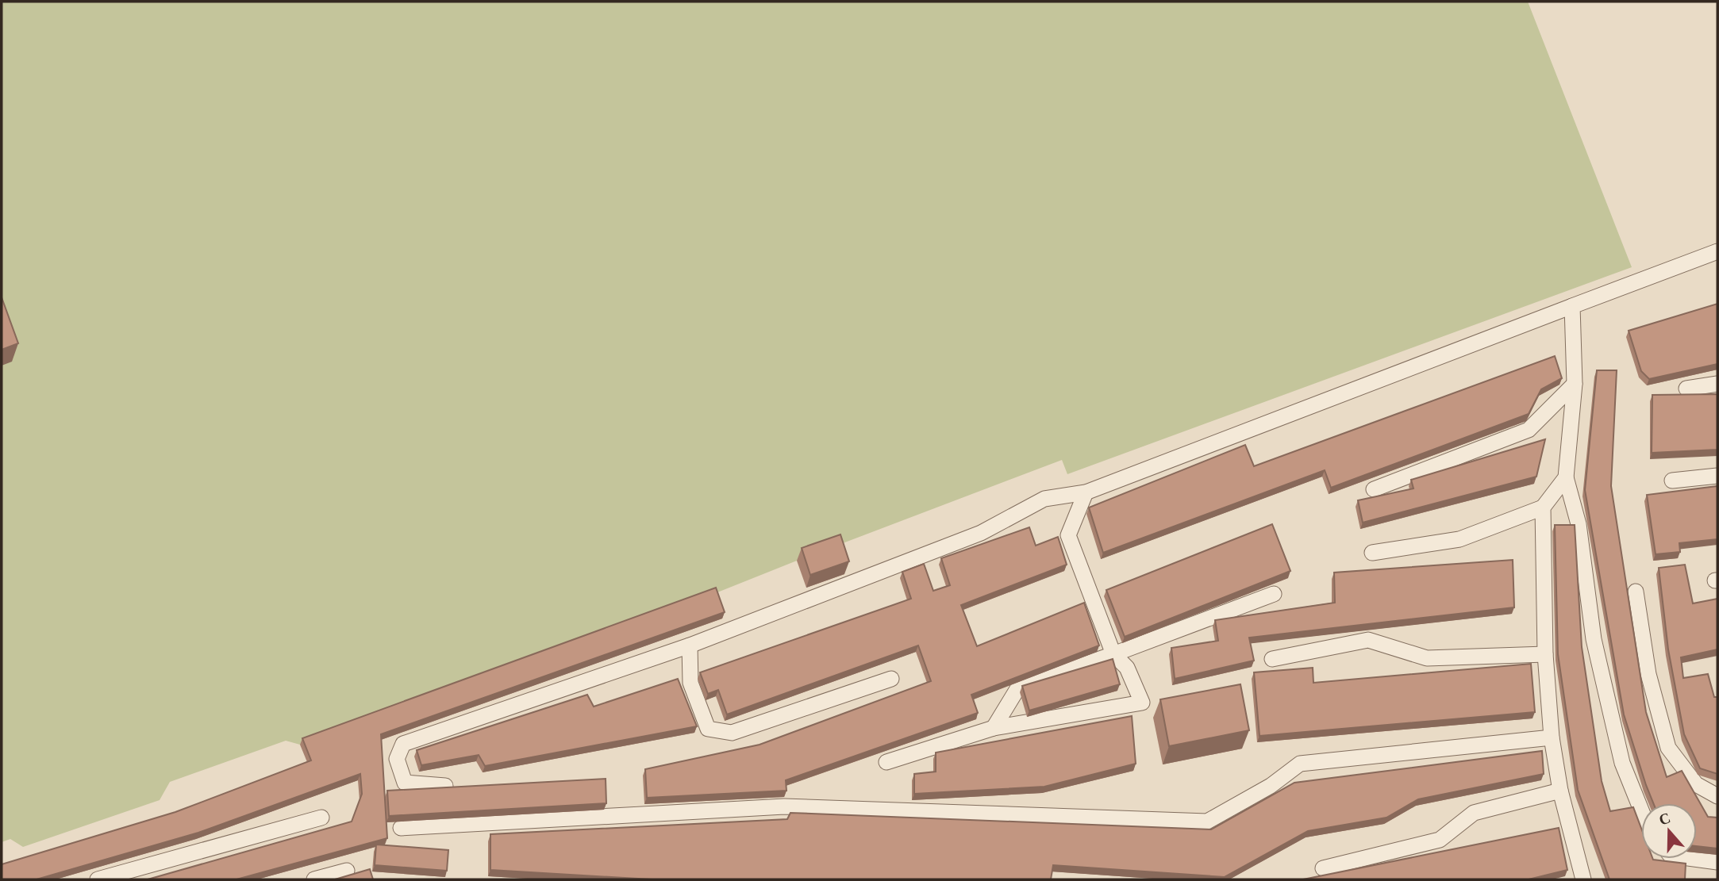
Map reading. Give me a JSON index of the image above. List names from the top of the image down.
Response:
{
  "north": "top"
}
